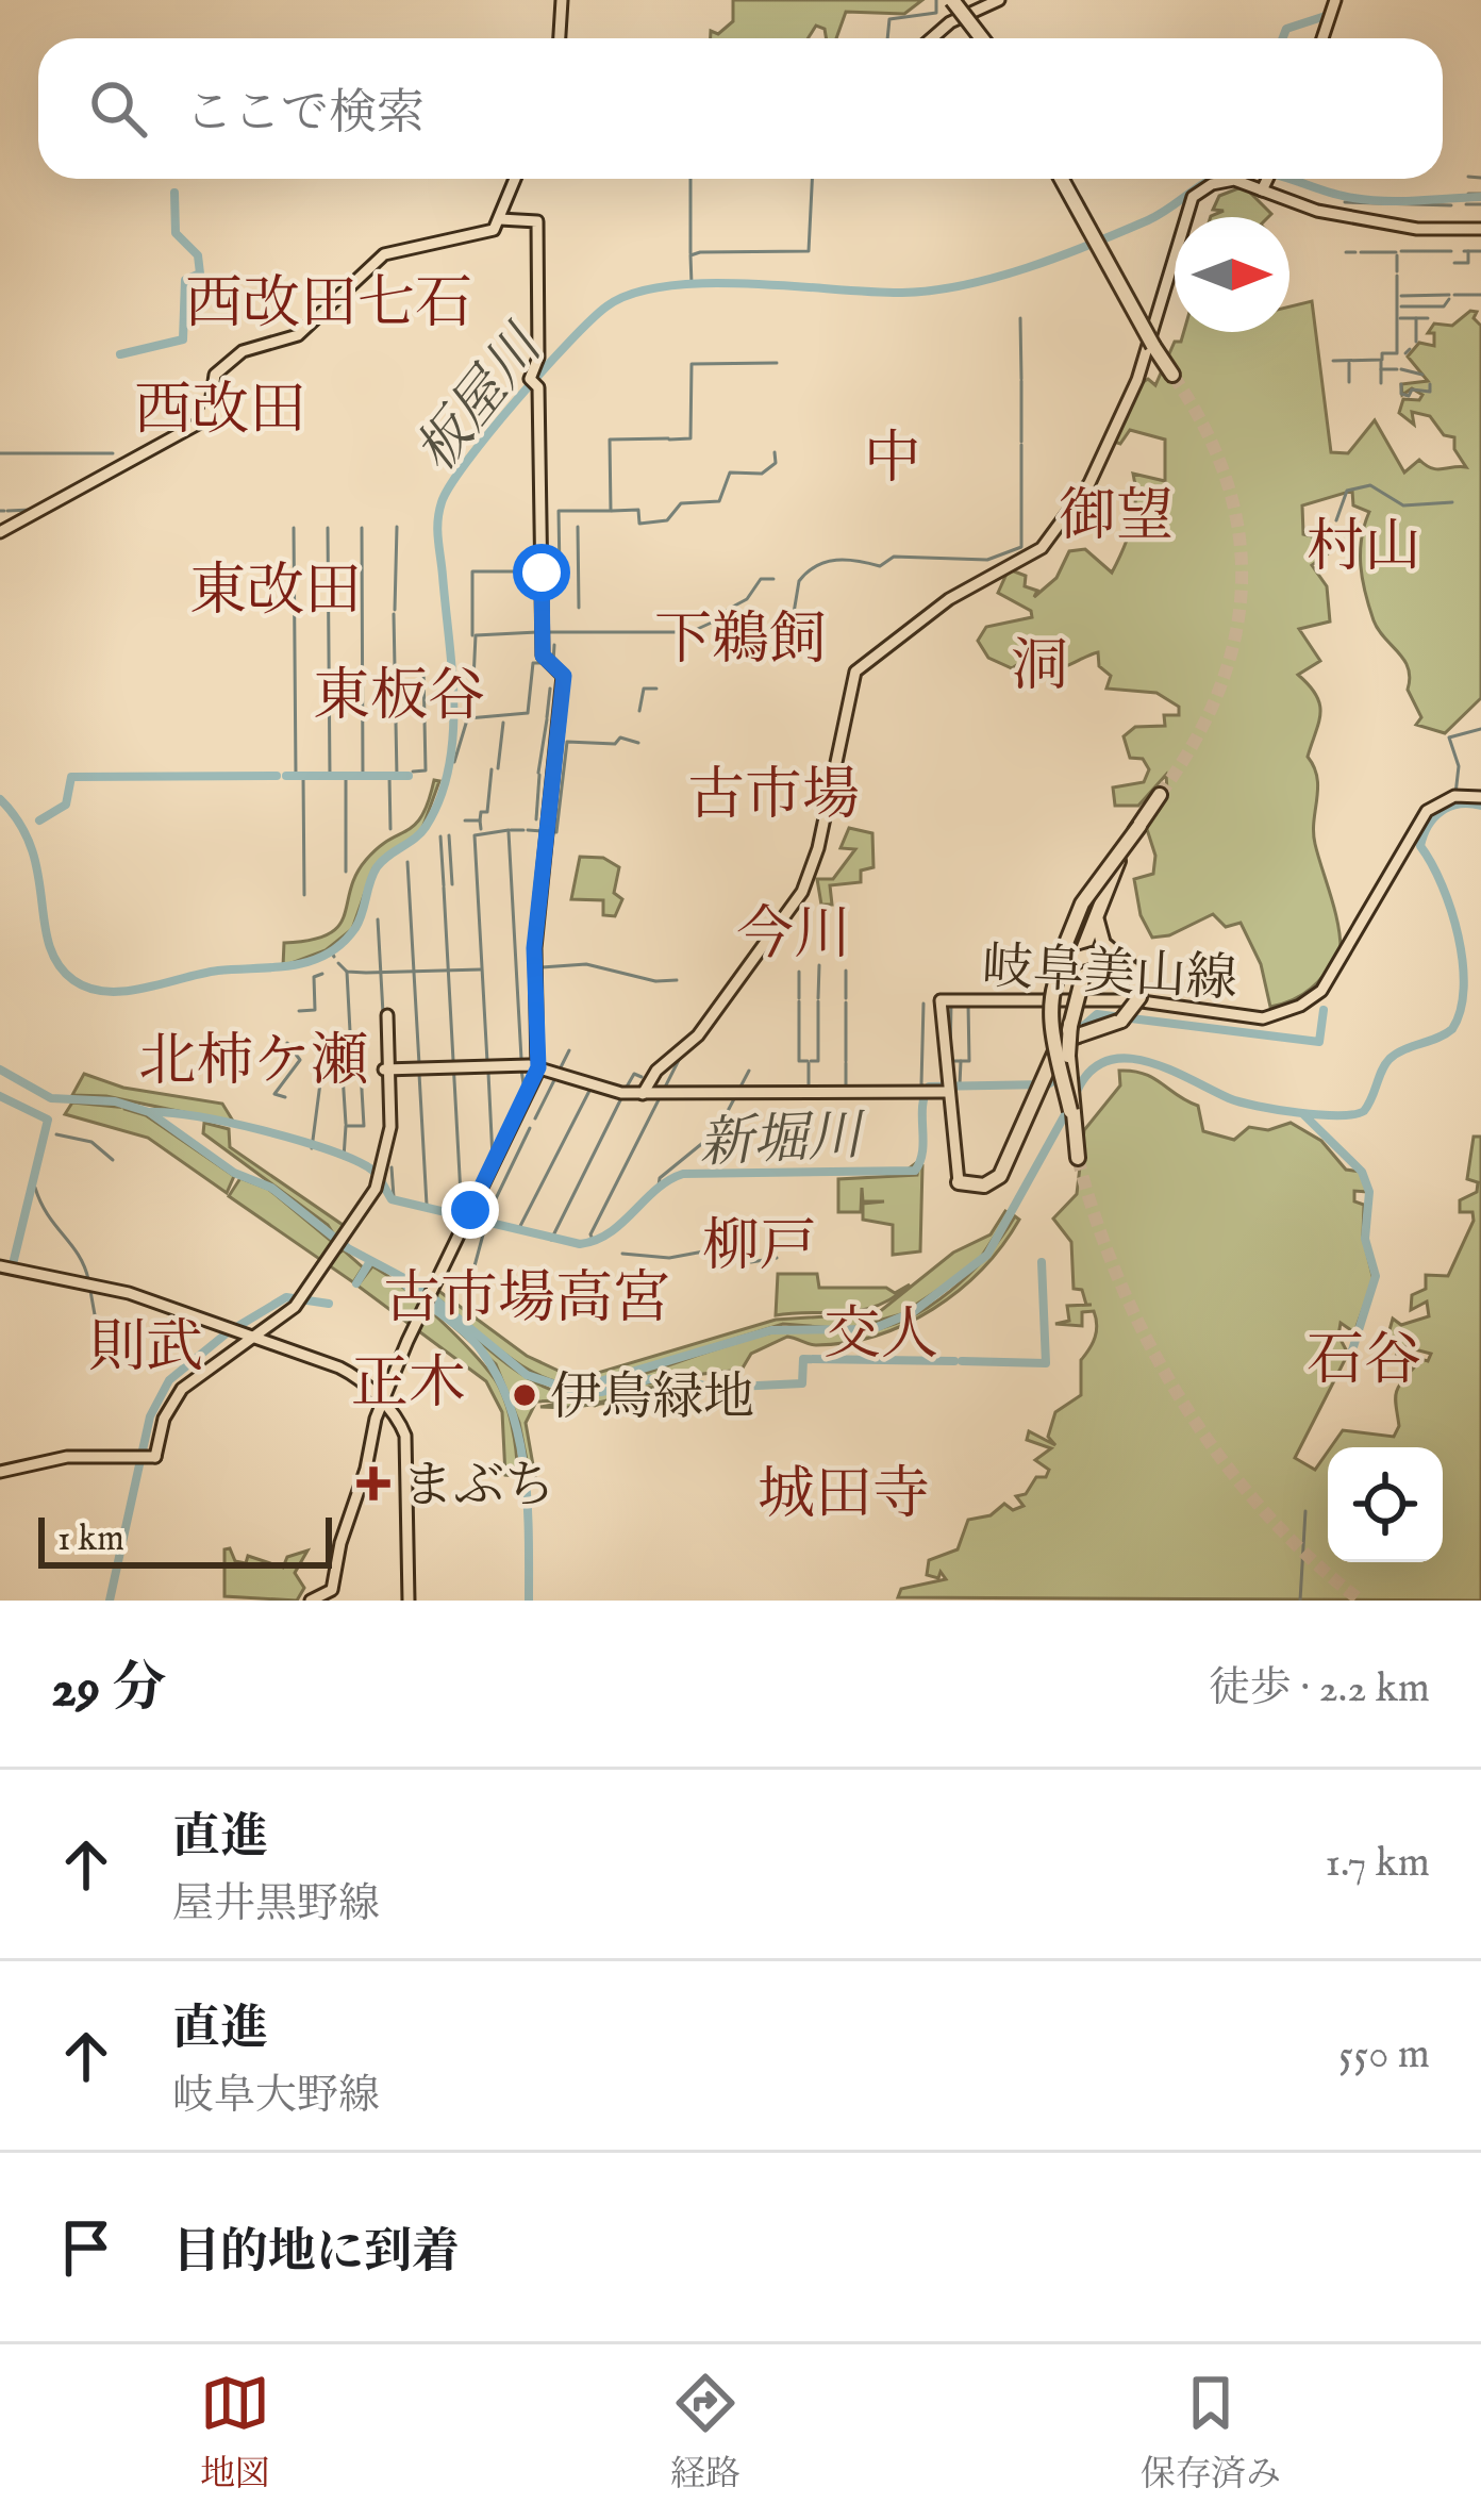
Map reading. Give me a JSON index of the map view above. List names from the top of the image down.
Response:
{
  "streets": {
    "main road": ["岐阜美山線"]
  },
  "districts": [
    "西改田七石",
    "西改田",
    "中",
    "御望",
    "村山",
    "東改田",
    "下鵜飼",
    "洞",
    "東板谷",
    "古市場",
    "今川",
    "北柿ケ瀬",
    "柳戸",
    "古市場高宮",
    "交人",
    "則武",
    "石谷",
    "正木",
    "城田寺"
  ],
  "water": ["板屋川", "新堀川"],
  "places": {
    "other": ["伊鳥緑地"],
    "health": ["まぶち"]
  },
  "scale_bar": "1 km",
  "north": "right",
  "page": {
    "search": "ここで検索",
    "scale": "1 km",
    "heading": ["29 分", "徒歩 · 2.2 km"],
    "list": [
      ["直進", "屋井黒野線", "1.7 km"],
      ["直進", "岐阜大野線", "550 m"],
      "目的地に到着"
    ],
    "nav": ["地図", "経路", "保存済み"]
  }
}
